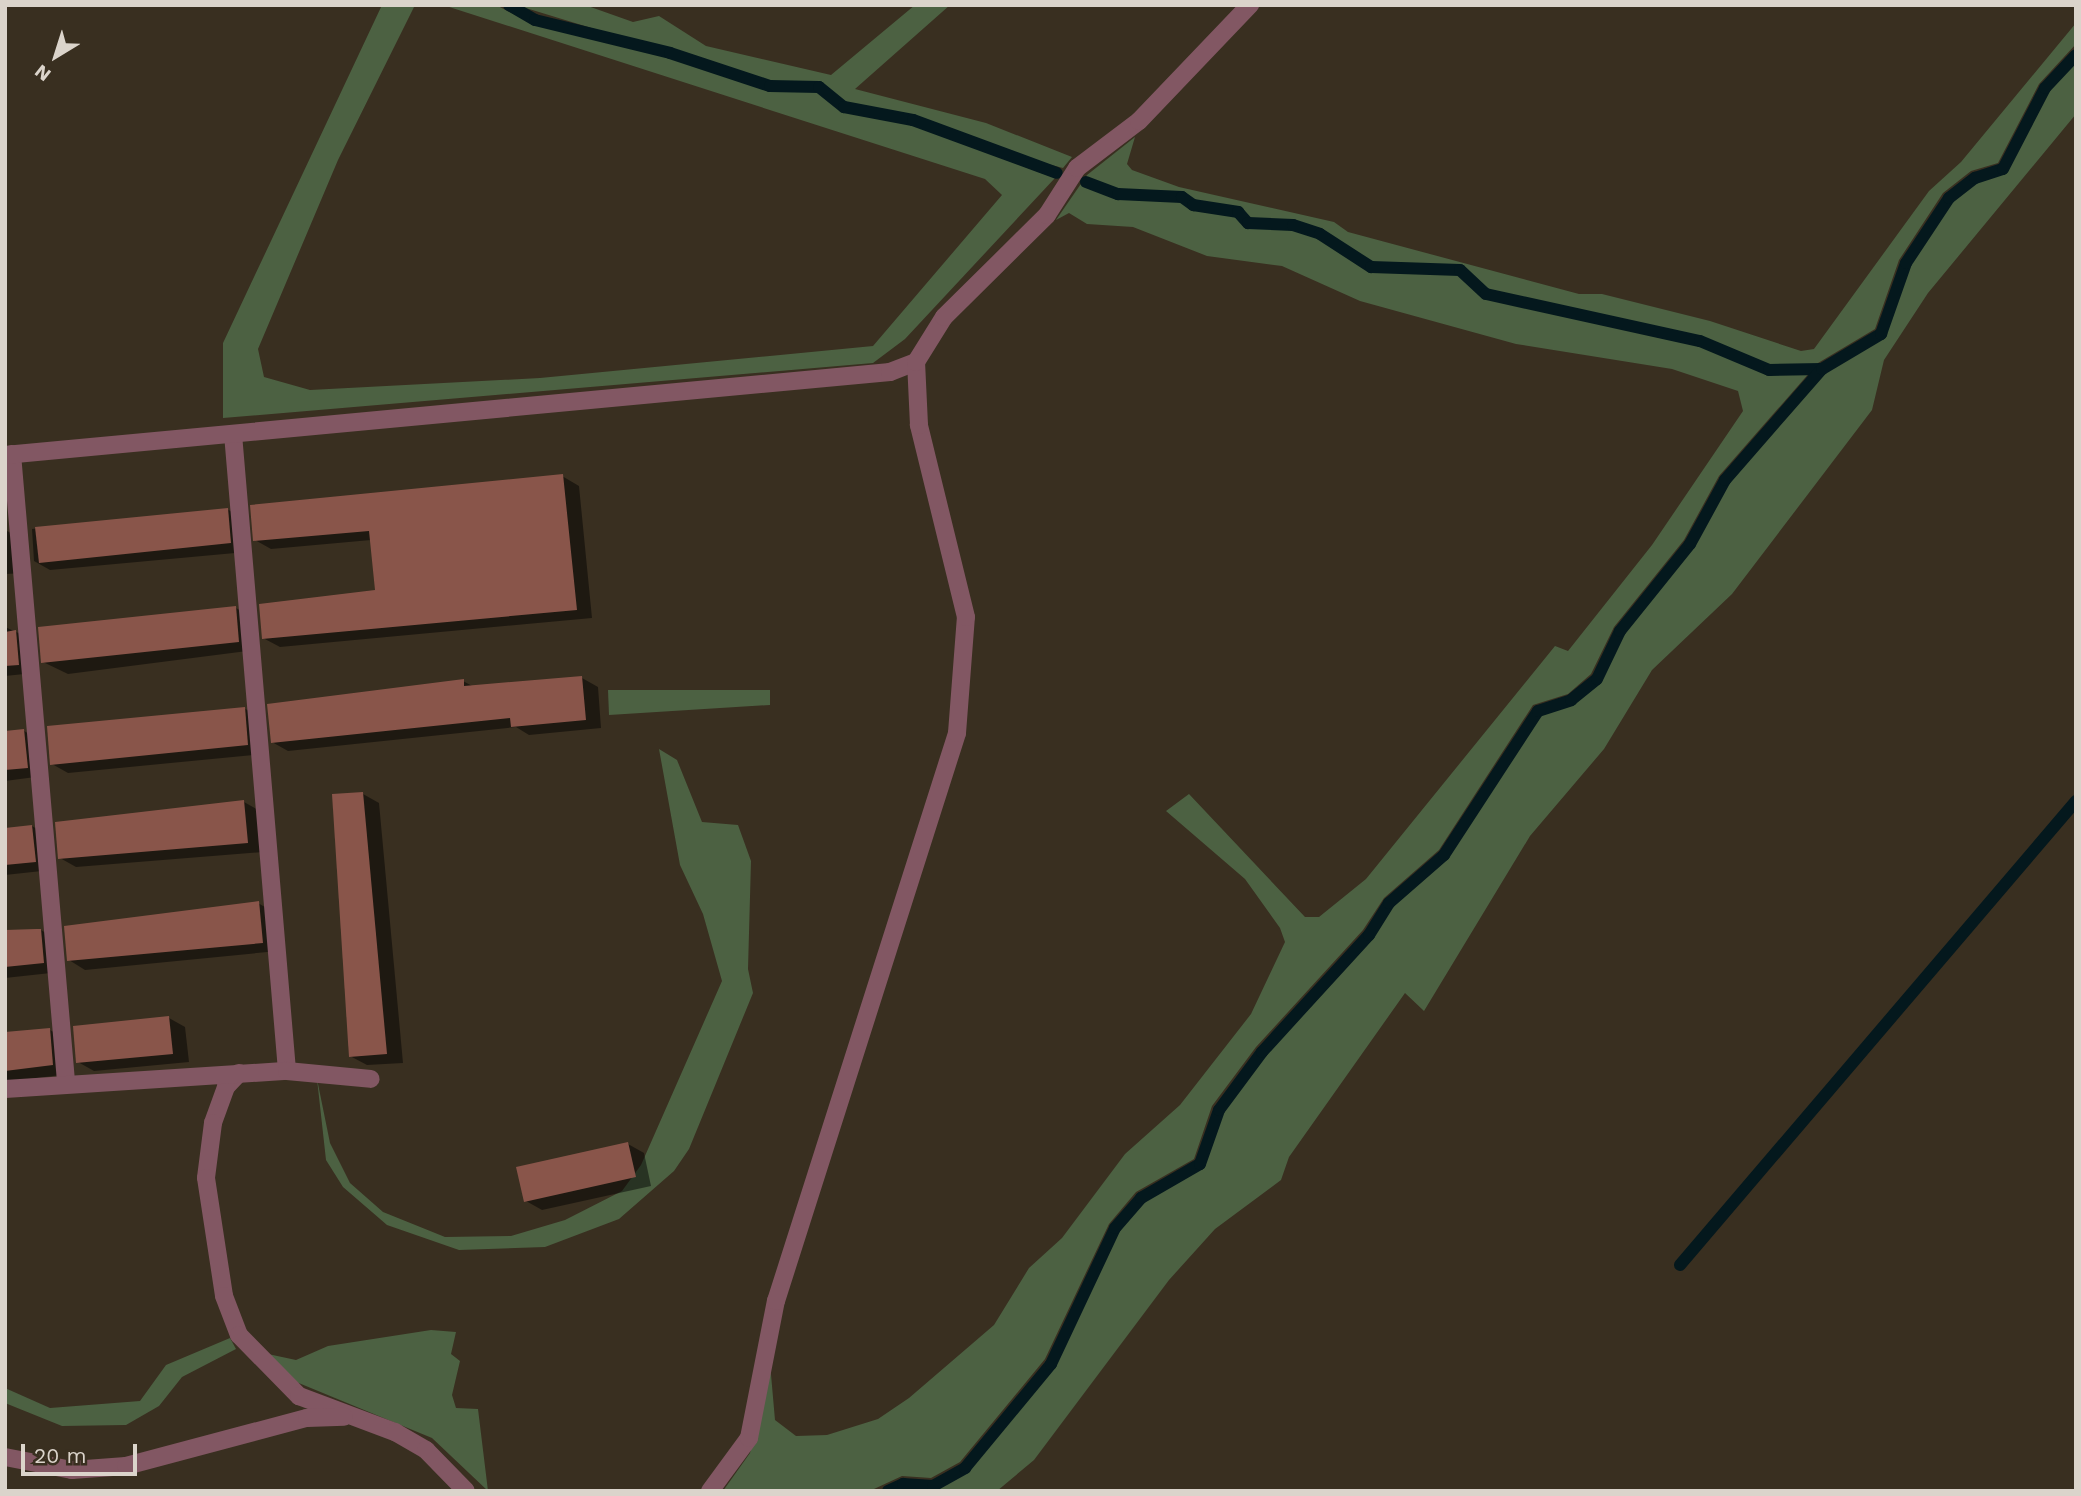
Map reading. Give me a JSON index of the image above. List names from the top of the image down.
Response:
{
  "scale_bar": "20 m",
  "north": "bottom left"
}
